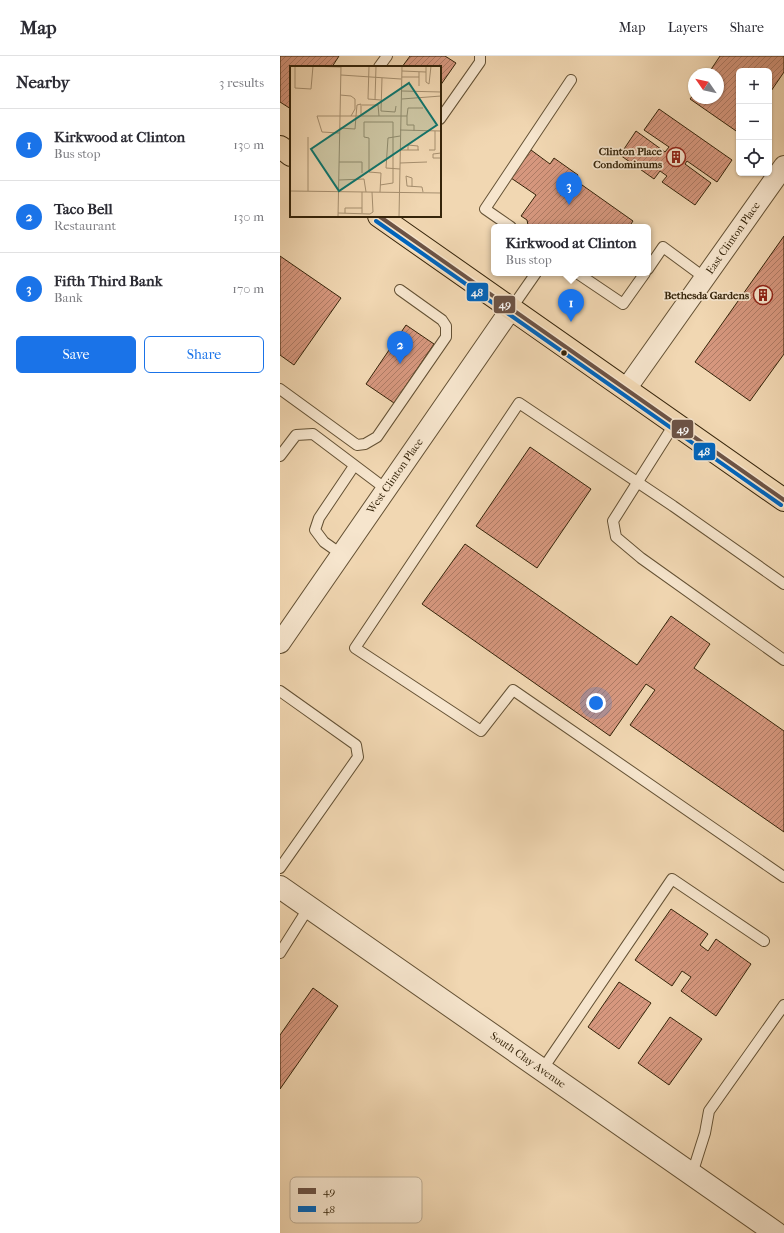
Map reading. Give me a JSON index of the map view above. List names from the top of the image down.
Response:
{
  "streets": {
    "street": ["East Clinton Place", "West Clinton Place", "South Clay Avenue"]
  },
  "places": {
    "building": ["Clinton Place Condominums", "Bethesda Gardens"]
  },
  "lines": ["transit line 49", "transit line 48"],
  "legend": ["49", "48"],
  "north": "top left",
  "page": {
    "header": "Map",
    "nav": ["Map", "Layers", "Share"],
    "heading": ["Nearby", "3 results"],
    "map_buttons": ["+", "−"],
    "list": [
      {
        "mark": "1",
        "name": "Kirkwood at Clinton",
        "note": "Bus stop",
        "value": "130 m"
      },
      {
        "mark": "2",
        "name": "Taco Bell",
        "note": "Restaurant",
        "value": "130 m"
      },
      {
        "mark": "3",
        "name": "Fifth Third Bank",
        "note": "Bank",
        "value": "170 m"
      }
    ],
    "pins": ["3", "1", "2"],
    "popup": ["Kirkwood at Clinton", "Bus stop"],
    "buttons": ["Save", "Share"]
  }
}
